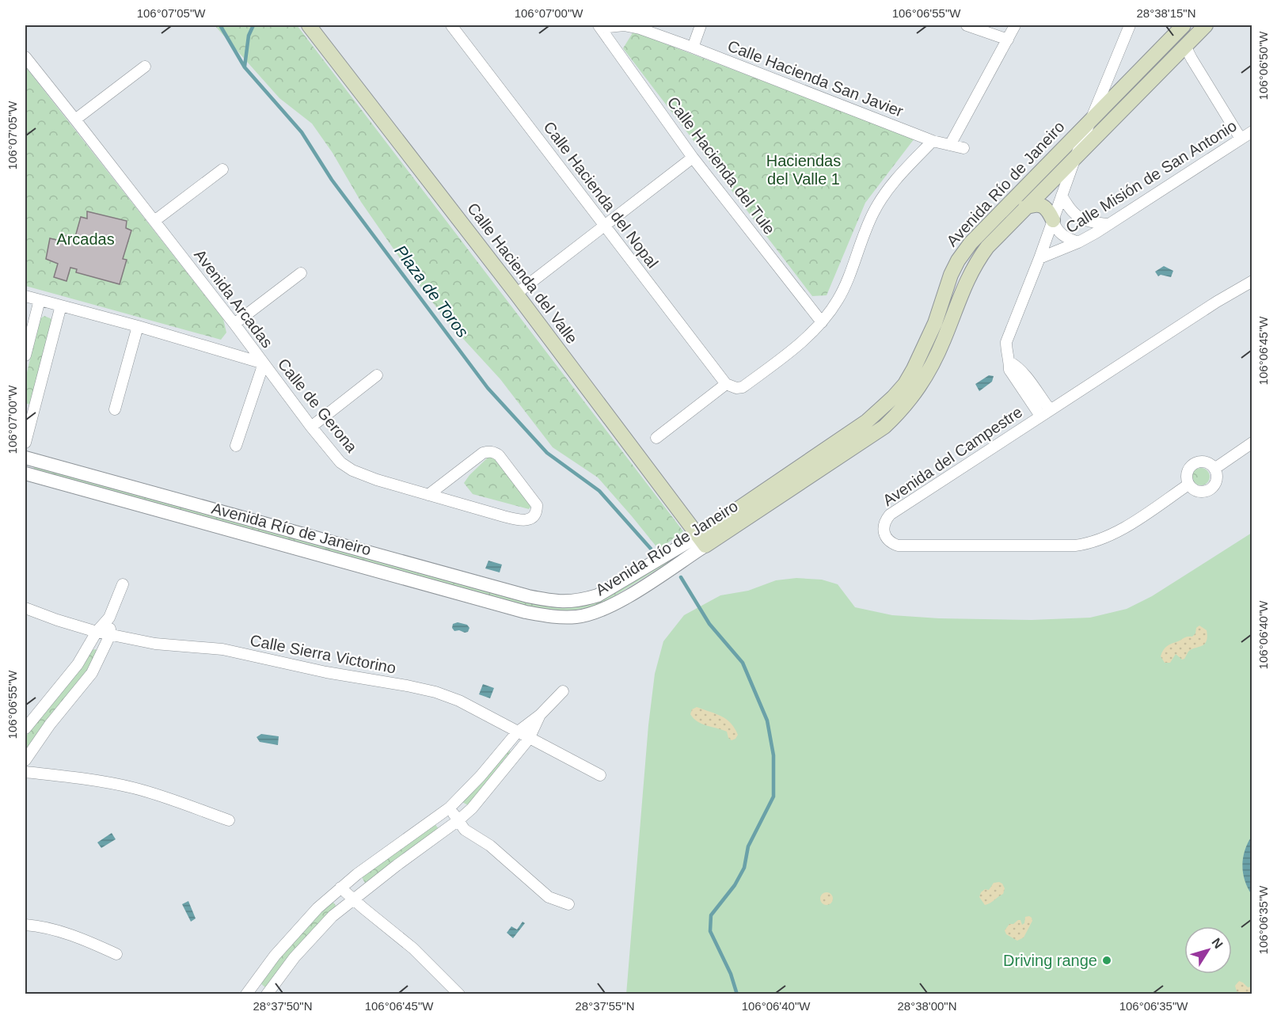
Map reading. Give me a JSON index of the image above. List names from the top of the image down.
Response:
{
  "streets": {
    "main road": ["Avenida Río de Janeiro", "Calle Hacienda del Valle"],
    "street": [
      "Calle Hacienda San Javier",
      "Calle Hacienda del Tule",
      "Calle Misión de San Antonio",
      "Calle Hacienda del Nopal",
      "Avenida Arcadas",
      "Calle de Gerona",
      "Avenida del Campestre",
      "Calle Sierra Victorino"
    ]
  },
  "crossings": [
    ["Calle Hacienda San Javier", "Calle Hacienda del Tule"],
    ["Avenida Río de Janeiro", "Calle Hacienda del Valle"],
    ["Avenida Arcadas", "Calle de Gerona"]
  ],
  "water": ["Plaza de Toros"],
  "parks": ["Haciendas del Valle 1", "Arcadas"],
  "places": ["Driving range"],
  "north": "top right",
  "coordinates": [
    "106°07'05\"W",
    "106°07'00\"W",
    "106°06'55\"W",
    "28°38'15\"N",
    "106°06'50\"W",
    "106°06'45\"W",
    "106°06'40\"W",
    "106°06'35\"W",
    "28°37'50\"N",
    "28°37'55\"N",
    "28°38'00\"N"
  ]
}
